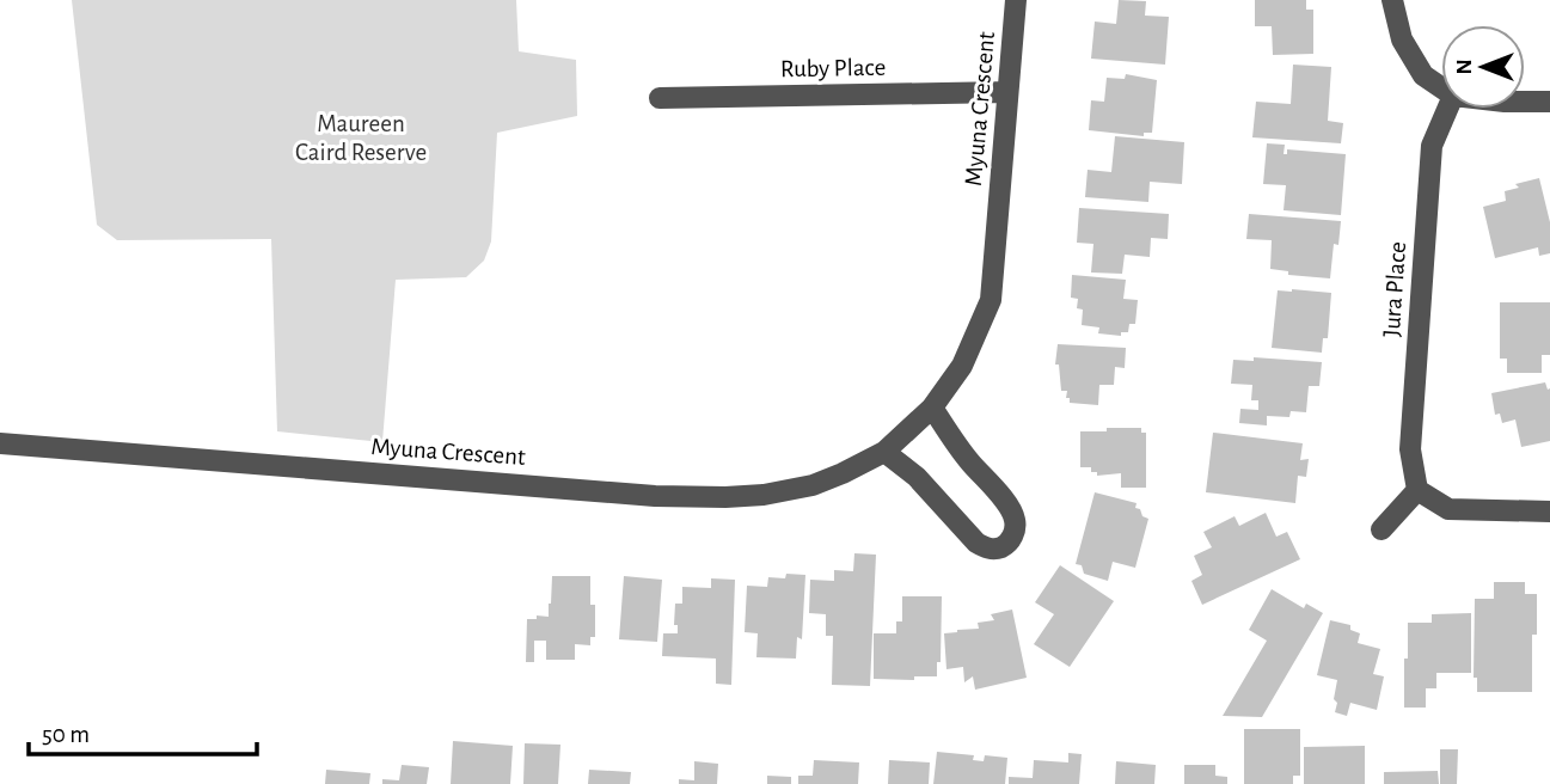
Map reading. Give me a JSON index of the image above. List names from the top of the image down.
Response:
{
  "streets": {
    "street": ["Ruby Place", "Myuna Crescent", "Jura Place"]
  },
  "crossings": [
    ["Ruby Place", "Myuna Crescent"]
  ],
  "parks": ["Maureen Caird Reserve"],
  "scale_bar": "50 m",
  "north": "left"
}
